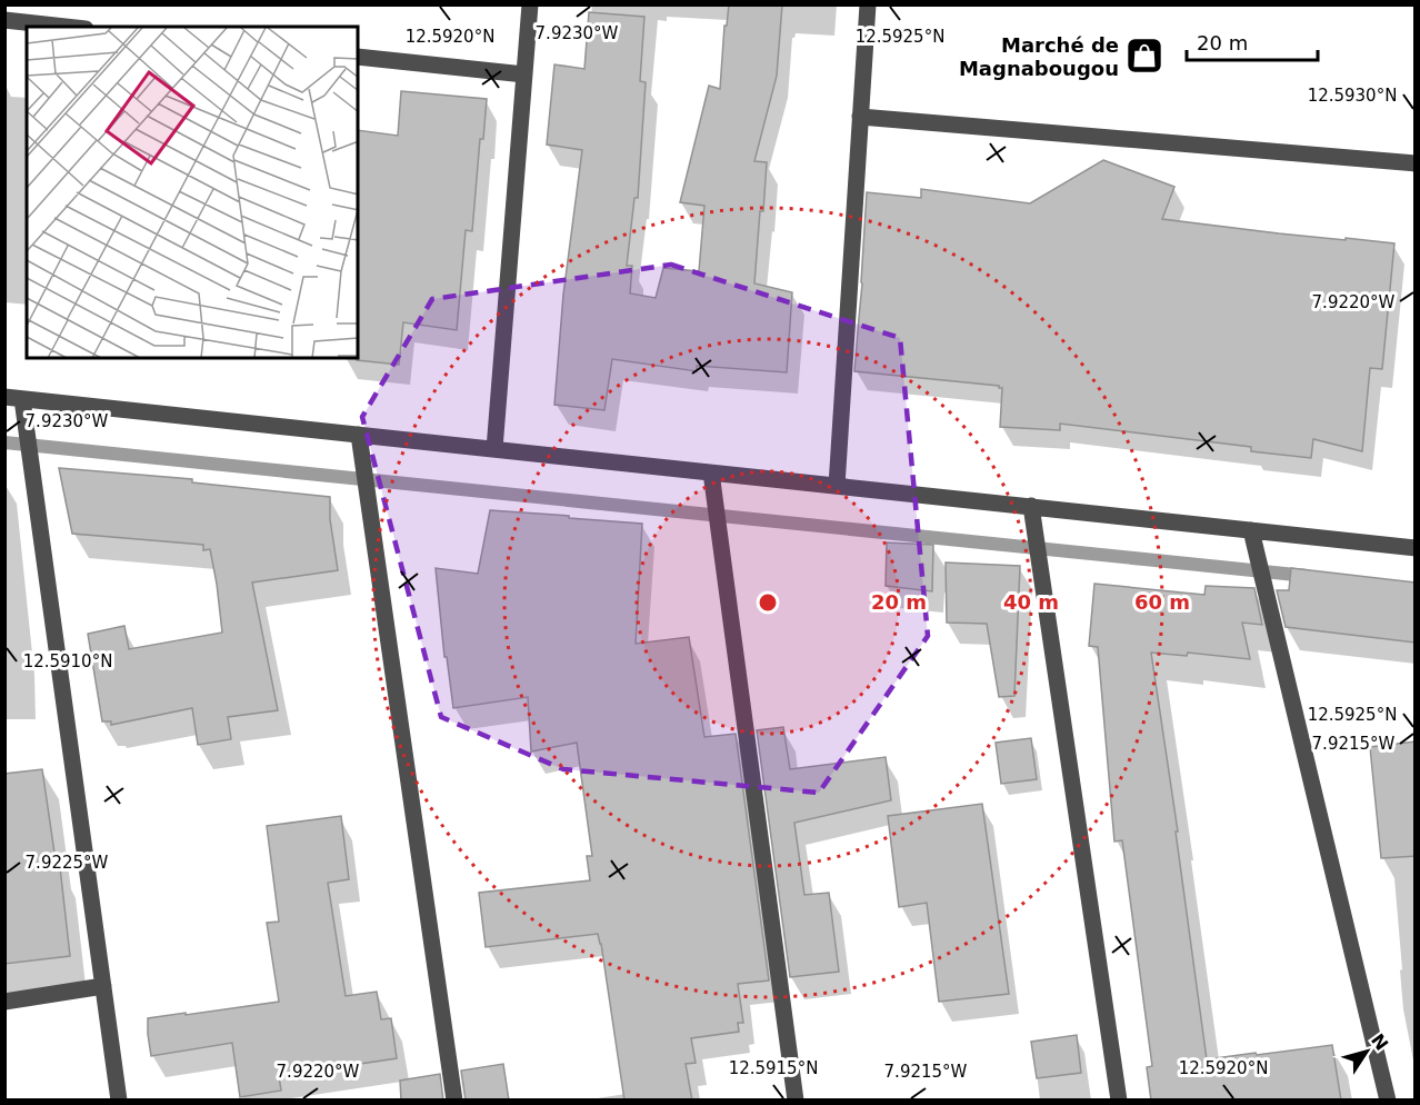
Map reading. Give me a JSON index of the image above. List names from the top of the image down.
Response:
{
  "places": {
    "shop": ["Marché de Magnabougou"]
  },
  "scale_bar": "20 m",
  "north": "top right",
  "coordinates": [
    "7.9230°W",
    "12.5925°N",
    "12.5920°N",
    "12.5930°N",
    "7.9220°W",
    "12.5910°N",
    "7.9215°W",
    "7.9225°W",
    "12.5915°N"
  ],
  "rings": ["20 m", "40 m", "60 m"]
}
